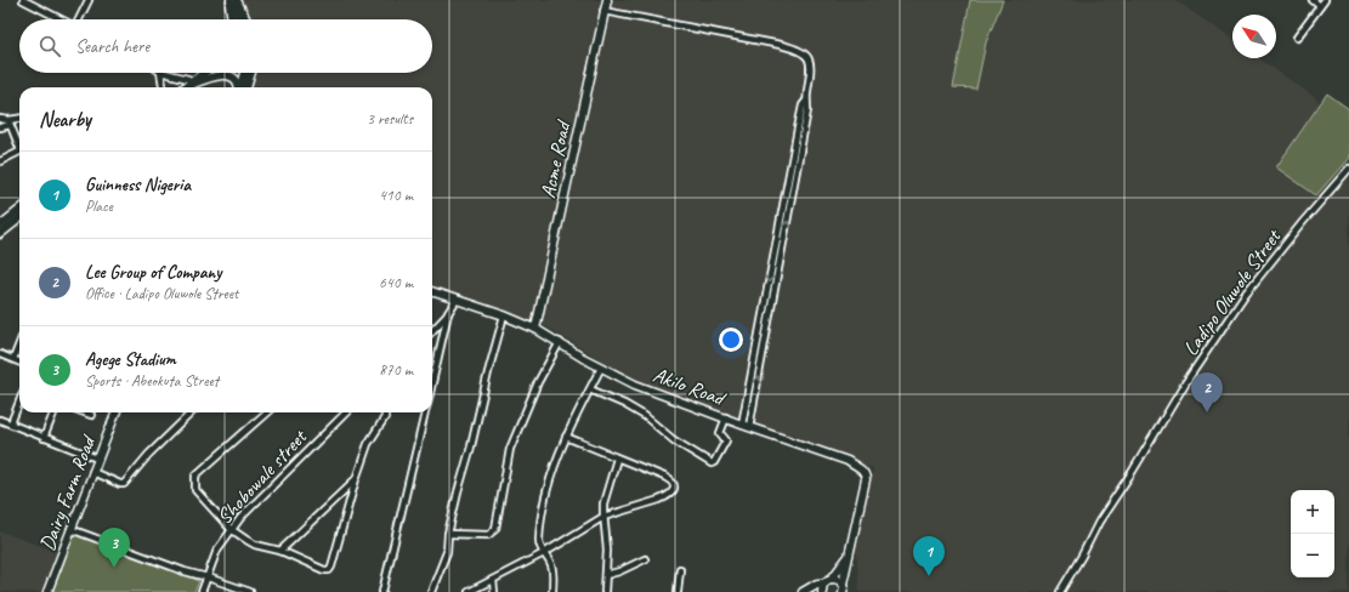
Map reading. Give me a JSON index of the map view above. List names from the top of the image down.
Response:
{
  "streets": {
    "street": [
      "Acme Road",
      "Ladipo Oluwole Street",
      "Akilo Road",
      "Shobowale street",
      "Dairy Farm Road"
    ]
  },
  "crossings": [
    ["Acme Road", "Akilo Road"]
  ],
  "north": "top left",
  "page": {
    "search": "Search here",
    "heading": ["Nearby", "3 results"],
    "list": [
      {
        "mark": "1",
        "name": "Guinness Nigeria",
        "note": "Place",
        "value": "410 m"
      },
      {
        "mark": "2",
        "name": "Lee Group of Company",
        "note": "Office · Ladipo Oluwole Street",
        "value": "640 m"
      },
      {
        "mark": "3",
        "name": "Agege Stadium",
        "note": "Sports · Abeokuta Street",
        "value": "870 m"
      }
    ],
    "pins": ["2", "3", "1"],
    "map_buttons": ["+", "−"]
  }
}
